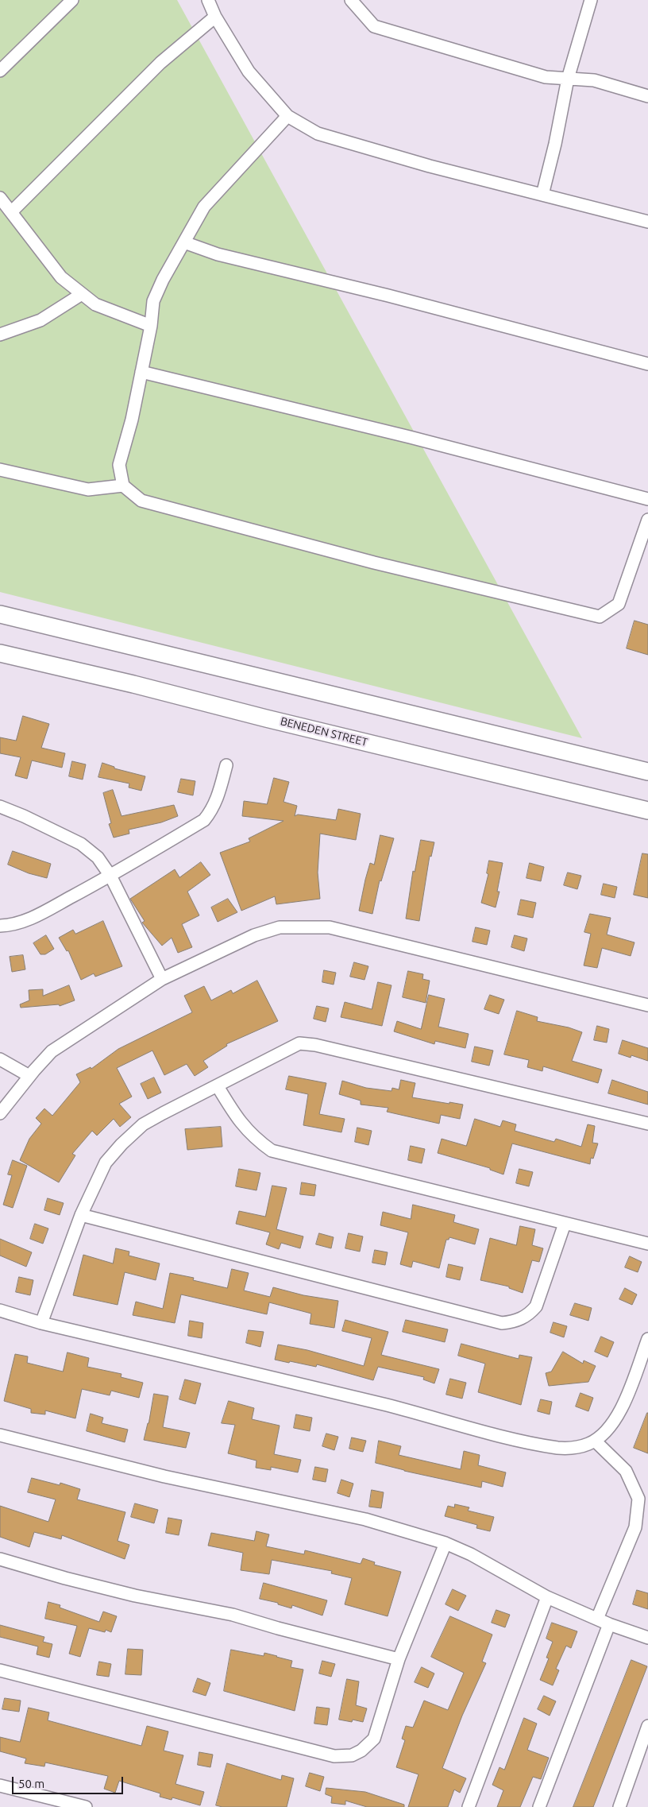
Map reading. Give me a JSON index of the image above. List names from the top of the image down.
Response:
{
  "streets": {
    "main road": ["BENEDEN STREET"]
  },
  "scale_bar": "50 m"
}
